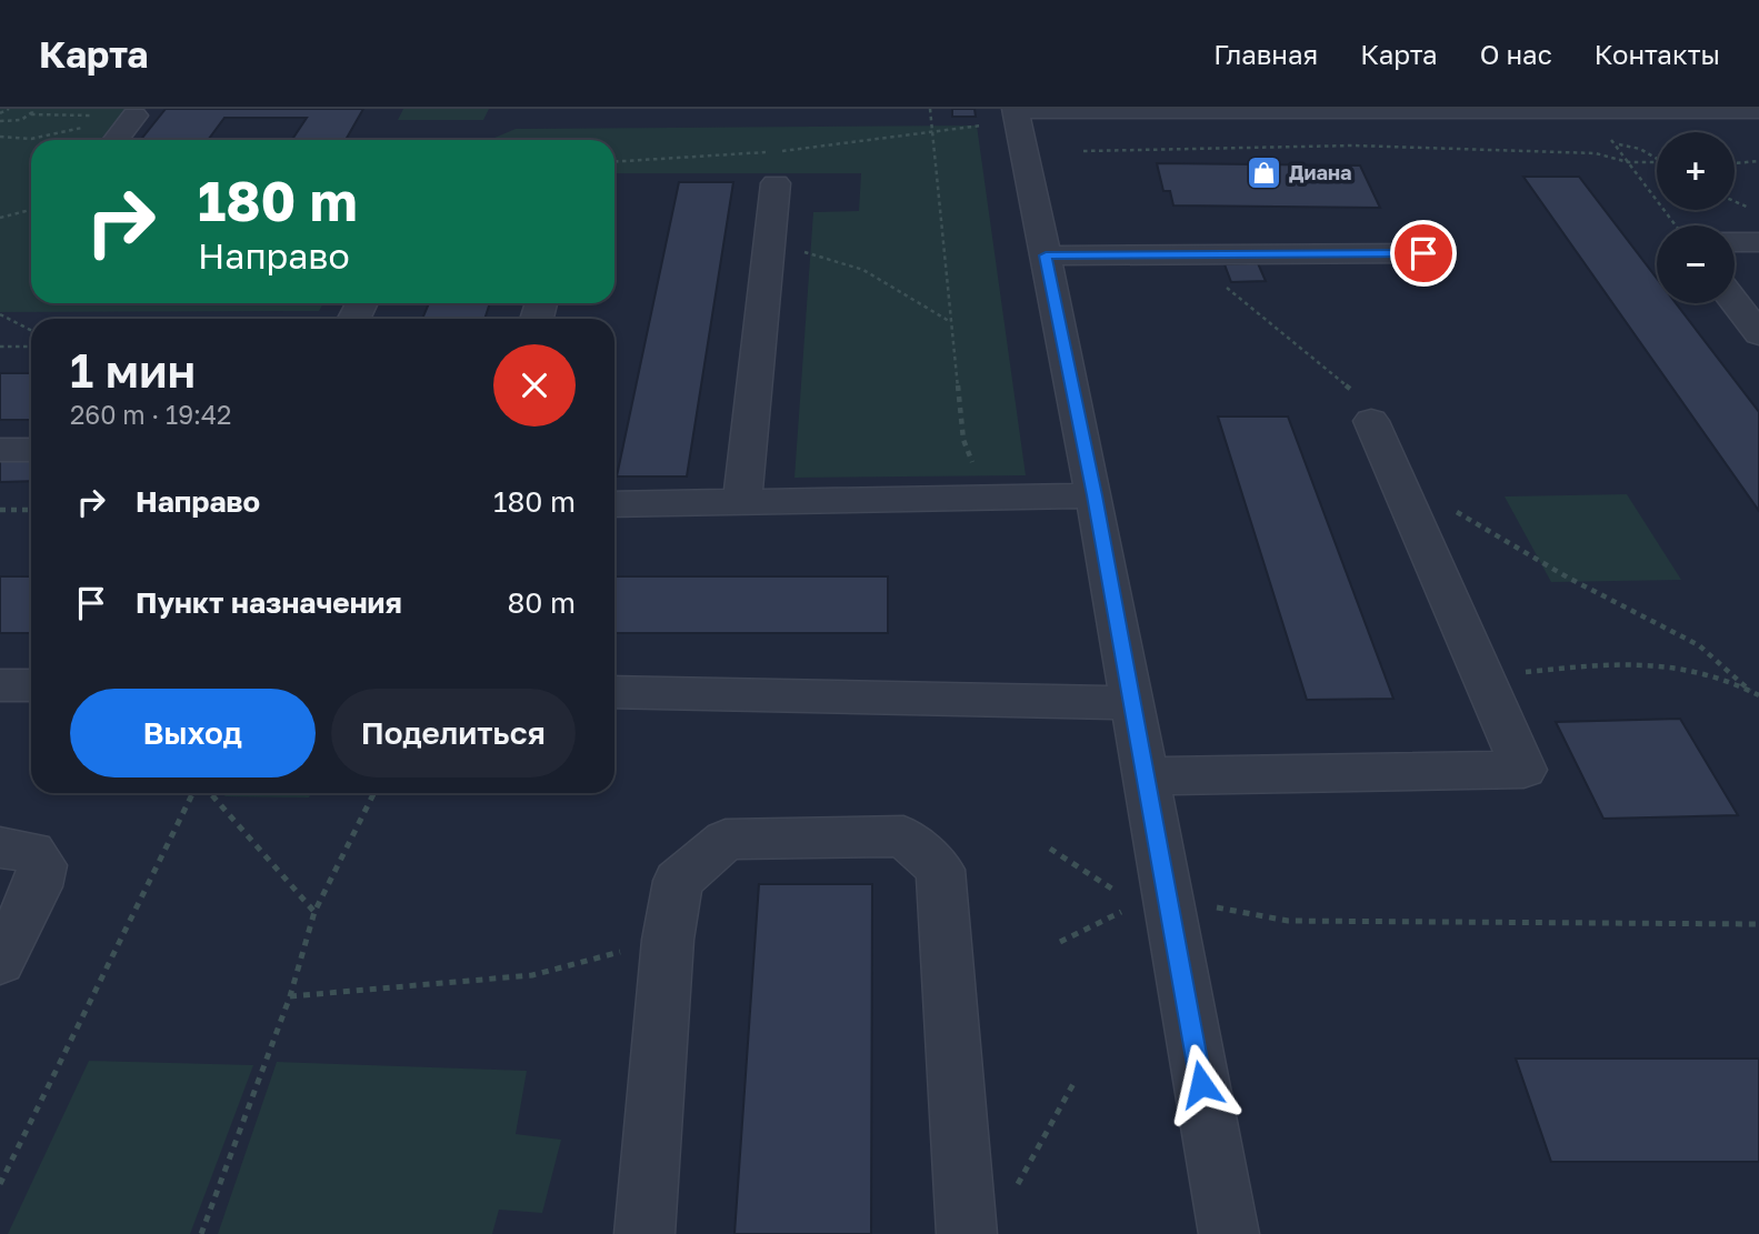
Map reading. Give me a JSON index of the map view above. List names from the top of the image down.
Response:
{
  "places": {
    "shop": ["Диана"]
  },
  "page": {
    "header": "Карта",
    "nav": [
      "Главная",
      "Карта",
      "О нас",
      "Контакты"
    ],
    "map_buttons": ["+", "−"],
    "turn": ["180 m", "Направо"],
    "heading": ["1 мин", "260 m · 19:42"],
    "list": [
      {
        "name": "Направо",
        "value": "180 m"
      },
      {
        "name": "Пункт назначения",
        "value": "80 m"
      }
    ],
    "buttons": ["Выход", "Поделиться"]
  }
}
